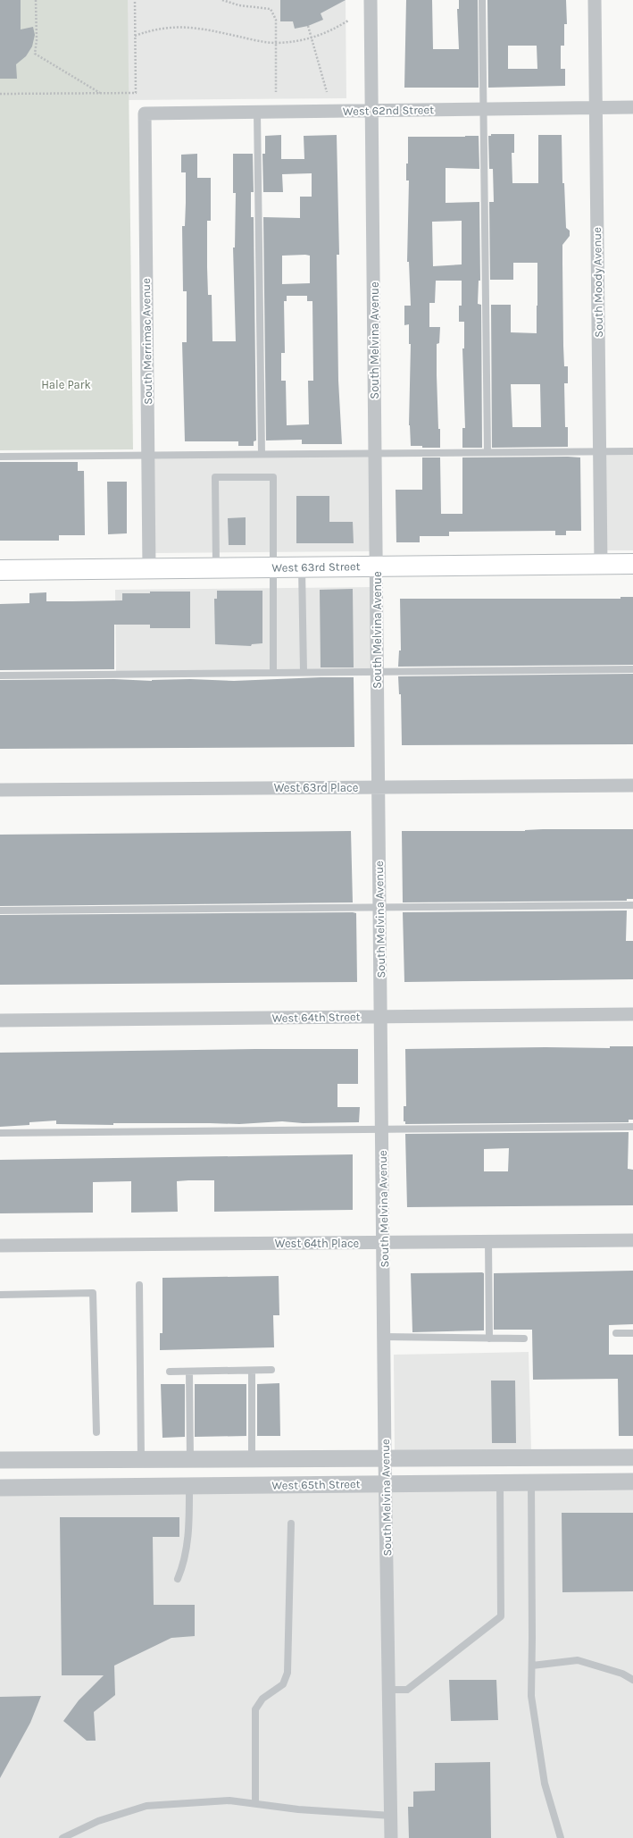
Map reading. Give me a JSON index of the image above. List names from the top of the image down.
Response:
{
  "streets": {
    "main road": ["West 63rd Street"],
    "street": [
      "West 62nd Street",
      "South Moody Avenue",
      "South Melvina Avenue",
      "South Merrimac Avenue",
      "West 63rd Place",
      "West 64th Street",
      "West 64th Place",
      "West 65th Street"
    ]
  },
  "crossings": [
    ["West 62nd Street", "South Moody Avenue"],
    ["West 62nd Street", "South Melvina Avenue"],
    ["West 62nd Street", "South Merrimac Avenue"],
    ["South Moody Avenue", "West 63rd Street"],
    ["South Melvina Avenue", "West 63rd Street"],
    ["South Melvina Avenue", "West 63rd Place"],
    ["South Melvina Avenue", "West 64th Street"],
    ["South Melvina Avenue", "West 64th Place"],
    ["South Melvina Avenue", "West 65th Street"],
    ["South Merrimac Avenue", "West 63rd Street"]
  ],
  "parks": ["Hale Park"]
}
